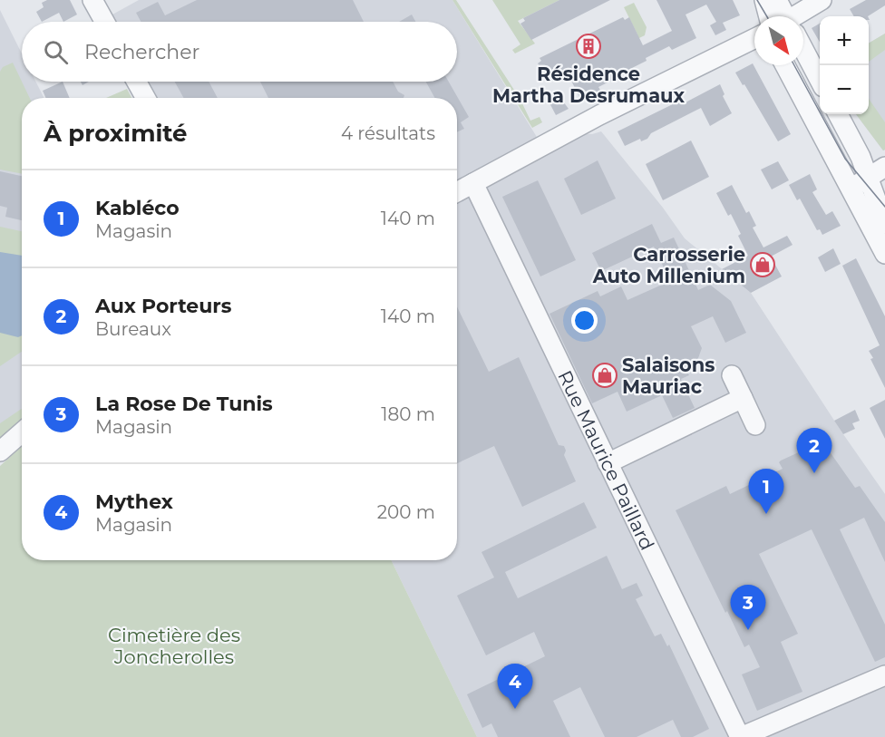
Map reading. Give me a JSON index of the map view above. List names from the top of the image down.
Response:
{
  "streets": {
    "street": ["Rue Maurice Paillard"]
  },
  "parks": ["Cimetière des Joncherolles"],
  "places": {
    "building": ["Résidence Martha Desrumaux"],
    "shop": ["Carrosserie Auto Millenium", "Salaisons Mauriac"]
  },
  "north": "bottom right",
  "page": {
    "map_buttons": ["+", "−"],
    "search": "Rechercher",
    "heading": ["À proximité", "4 résultats"],
    "list": [
      {
        "mark": "1",
        "name": "Kabléco",
        "note": "Magasin",
        "value": "140 m"
      },
      {
        "mark": "2",
        "name": "Aux Porteurs",
        "note": "Bureaux",
        "value": "140 m"
      },
      {
        "mark": "3",
        "name": "La Rose De Tunis",
        "note": "Magasin",
        "value": "180 m"
      },
      {
        "mark": "4",
        "name": "Mythex",
        "note": "Magasin",
        "value": "200 m"
      }
    ],
    "pins": [
      "2",
      "1",
      "3",
      "4"
    ]
  }
}
